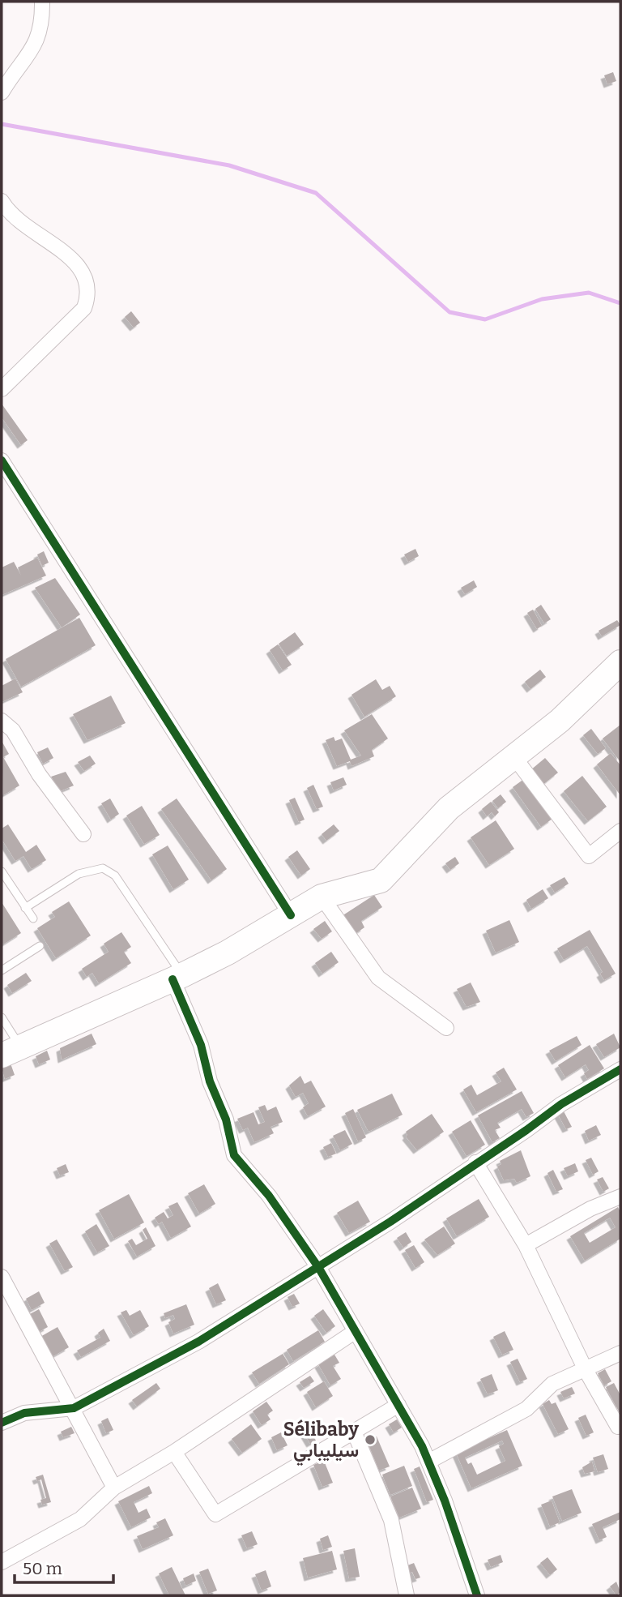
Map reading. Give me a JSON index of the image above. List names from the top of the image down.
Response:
{
  "places": ["Sélibaby سيليبابي"],
  "scale_bar": "50 m"
}
